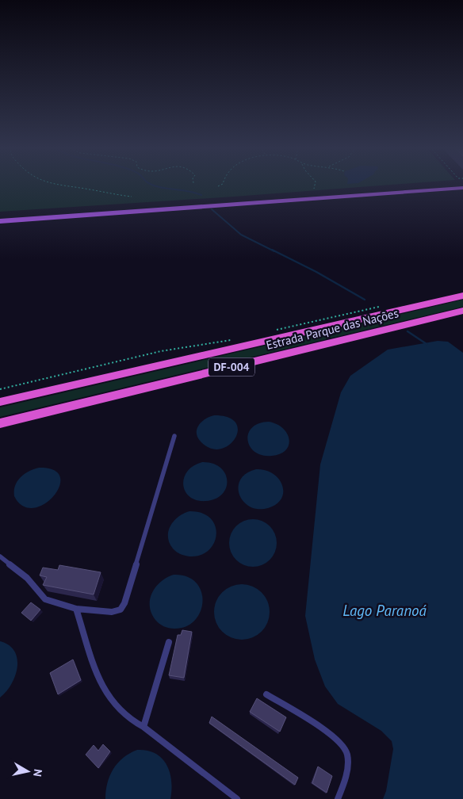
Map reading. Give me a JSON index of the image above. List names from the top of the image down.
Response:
{
  "streets": {
    "highway": ["Estrada Parque das Nações", "DF-004"]
  },
  "water": ["Lago Paranoá"],
  "north": "right"
}
